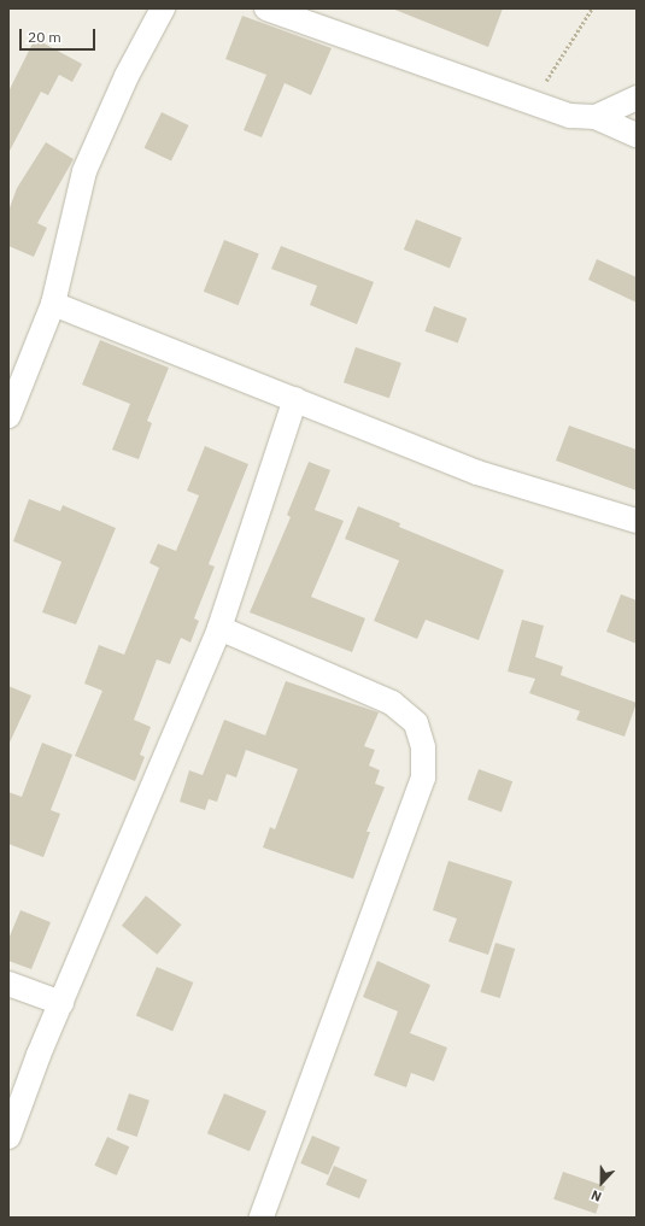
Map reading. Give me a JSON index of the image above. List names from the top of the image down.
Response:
{
  "scale_bar": "20 m",
  "north": "bottom"
}
